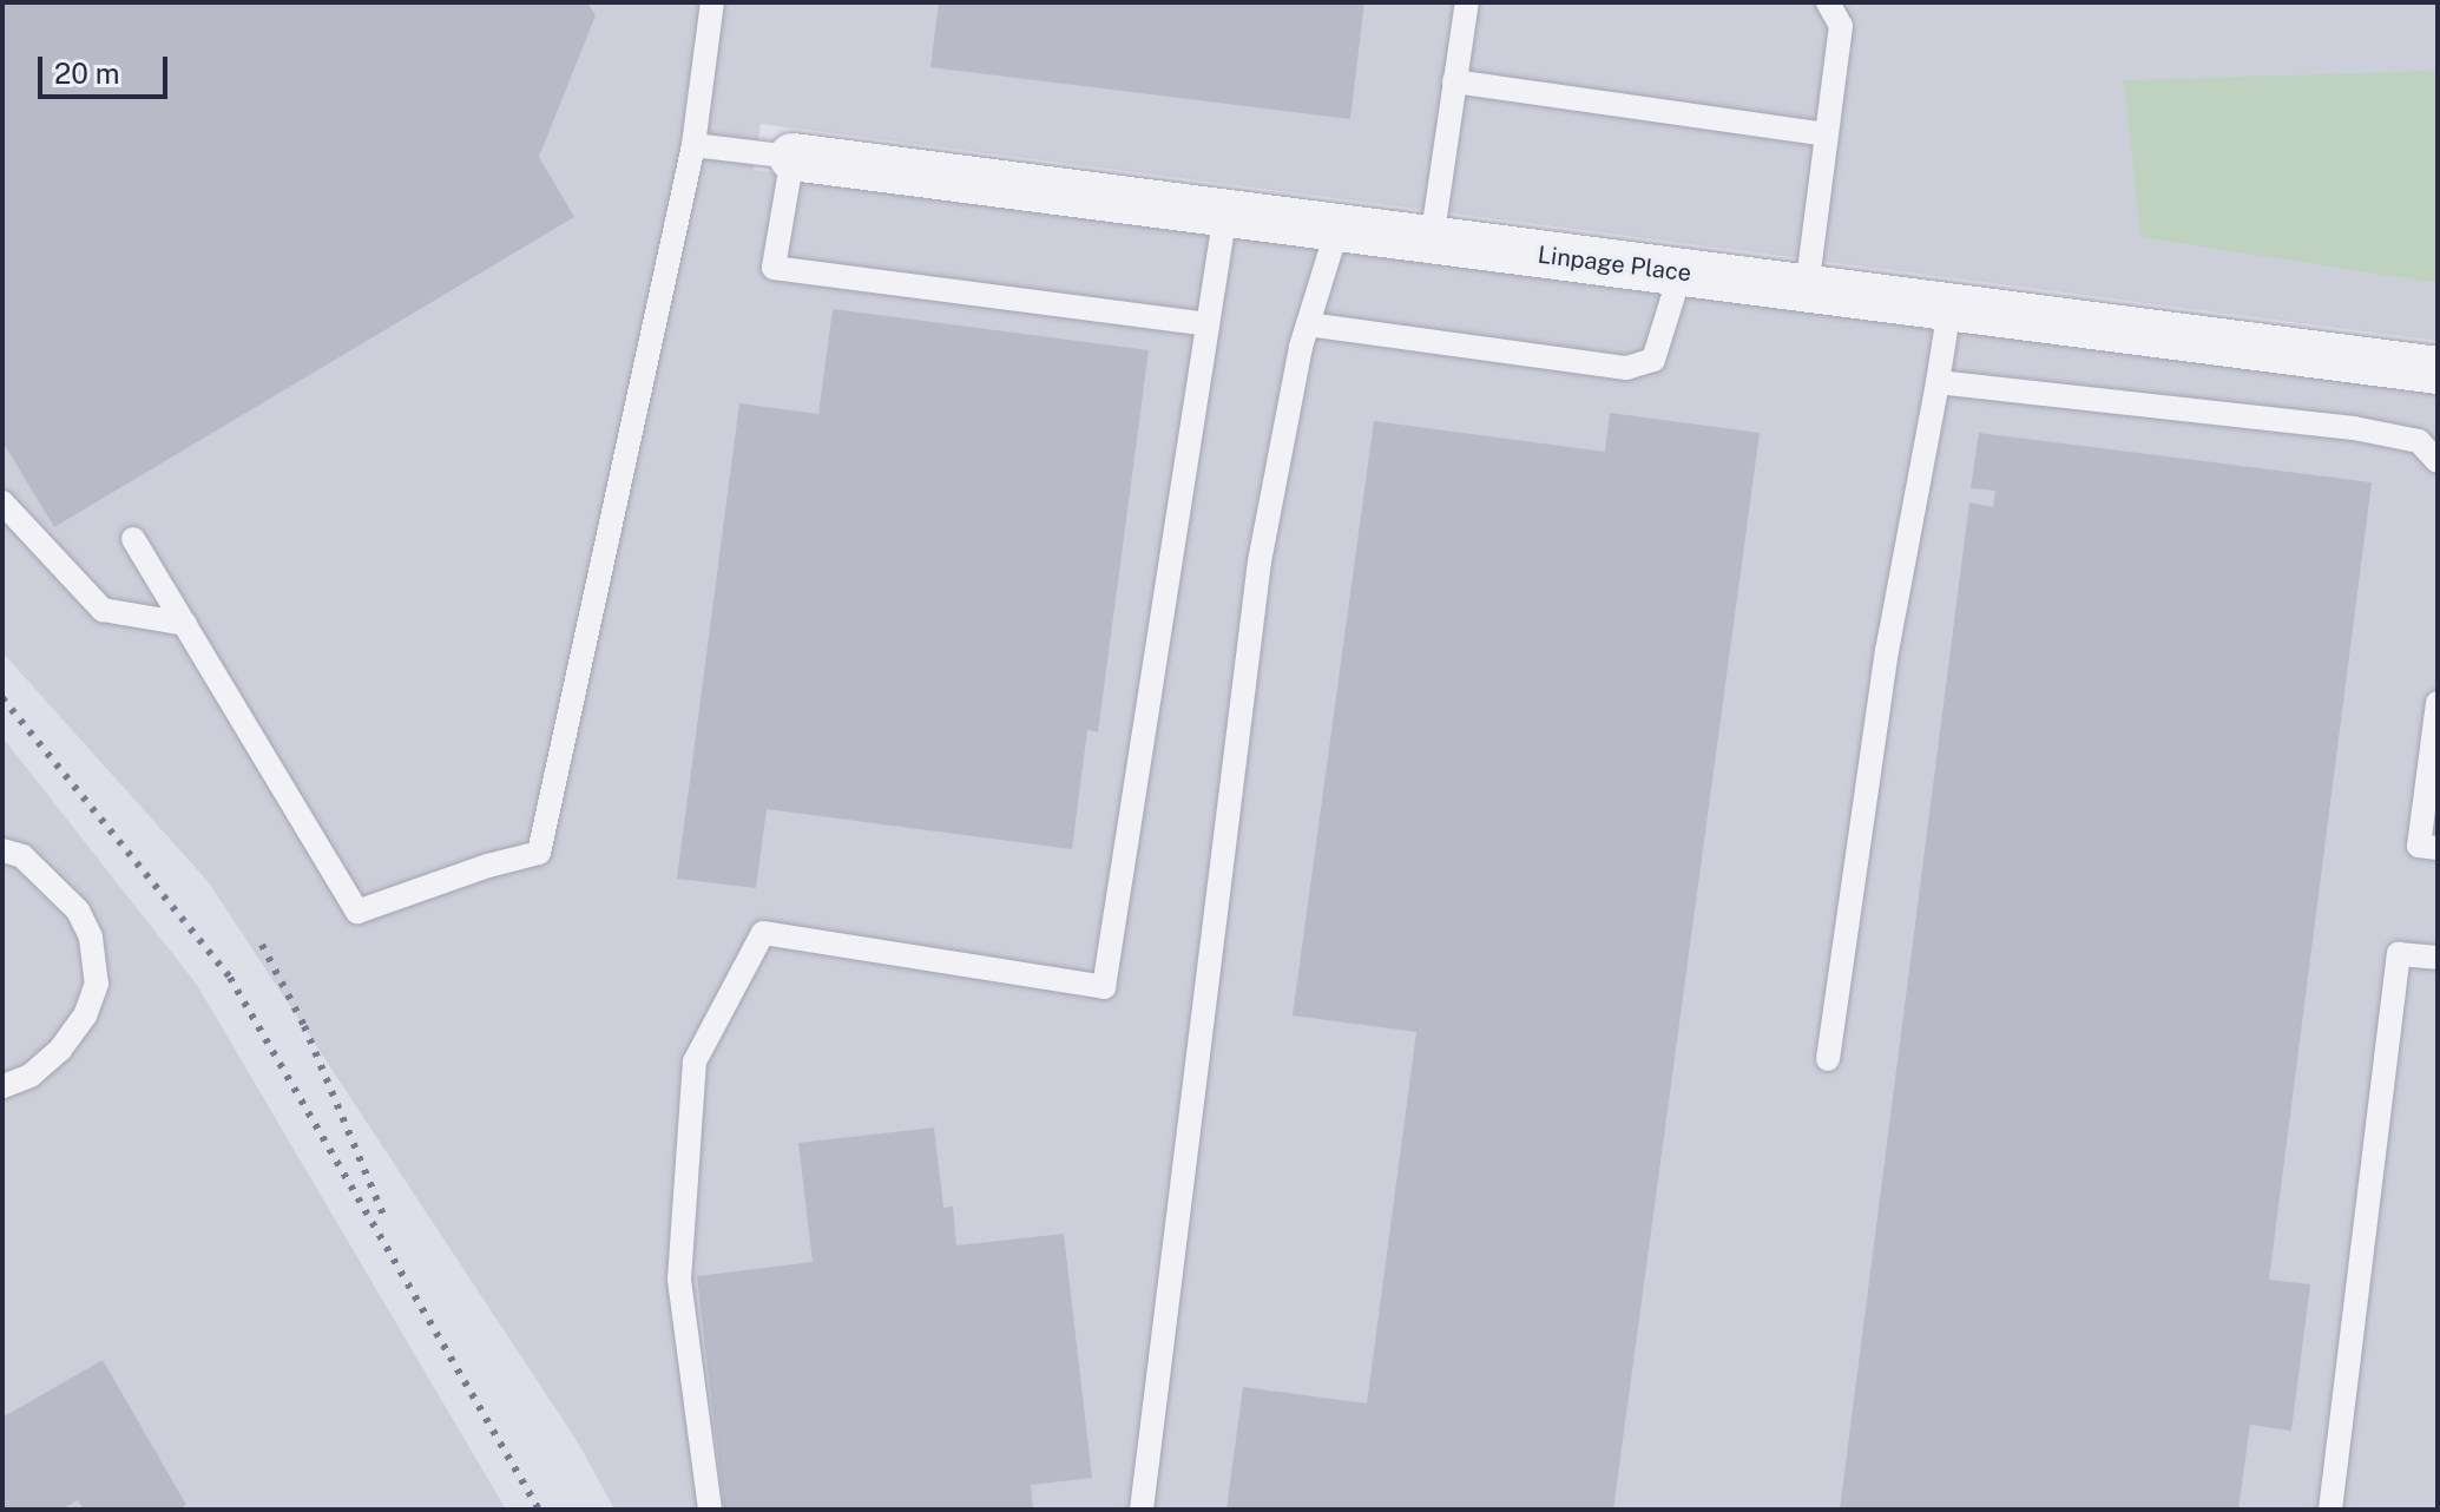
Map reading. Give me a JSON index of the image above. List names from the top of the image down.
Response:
{
  "streets": {
    "street": ["Linpage Place"]
  },
  "scale_bar": "20 m"
}
